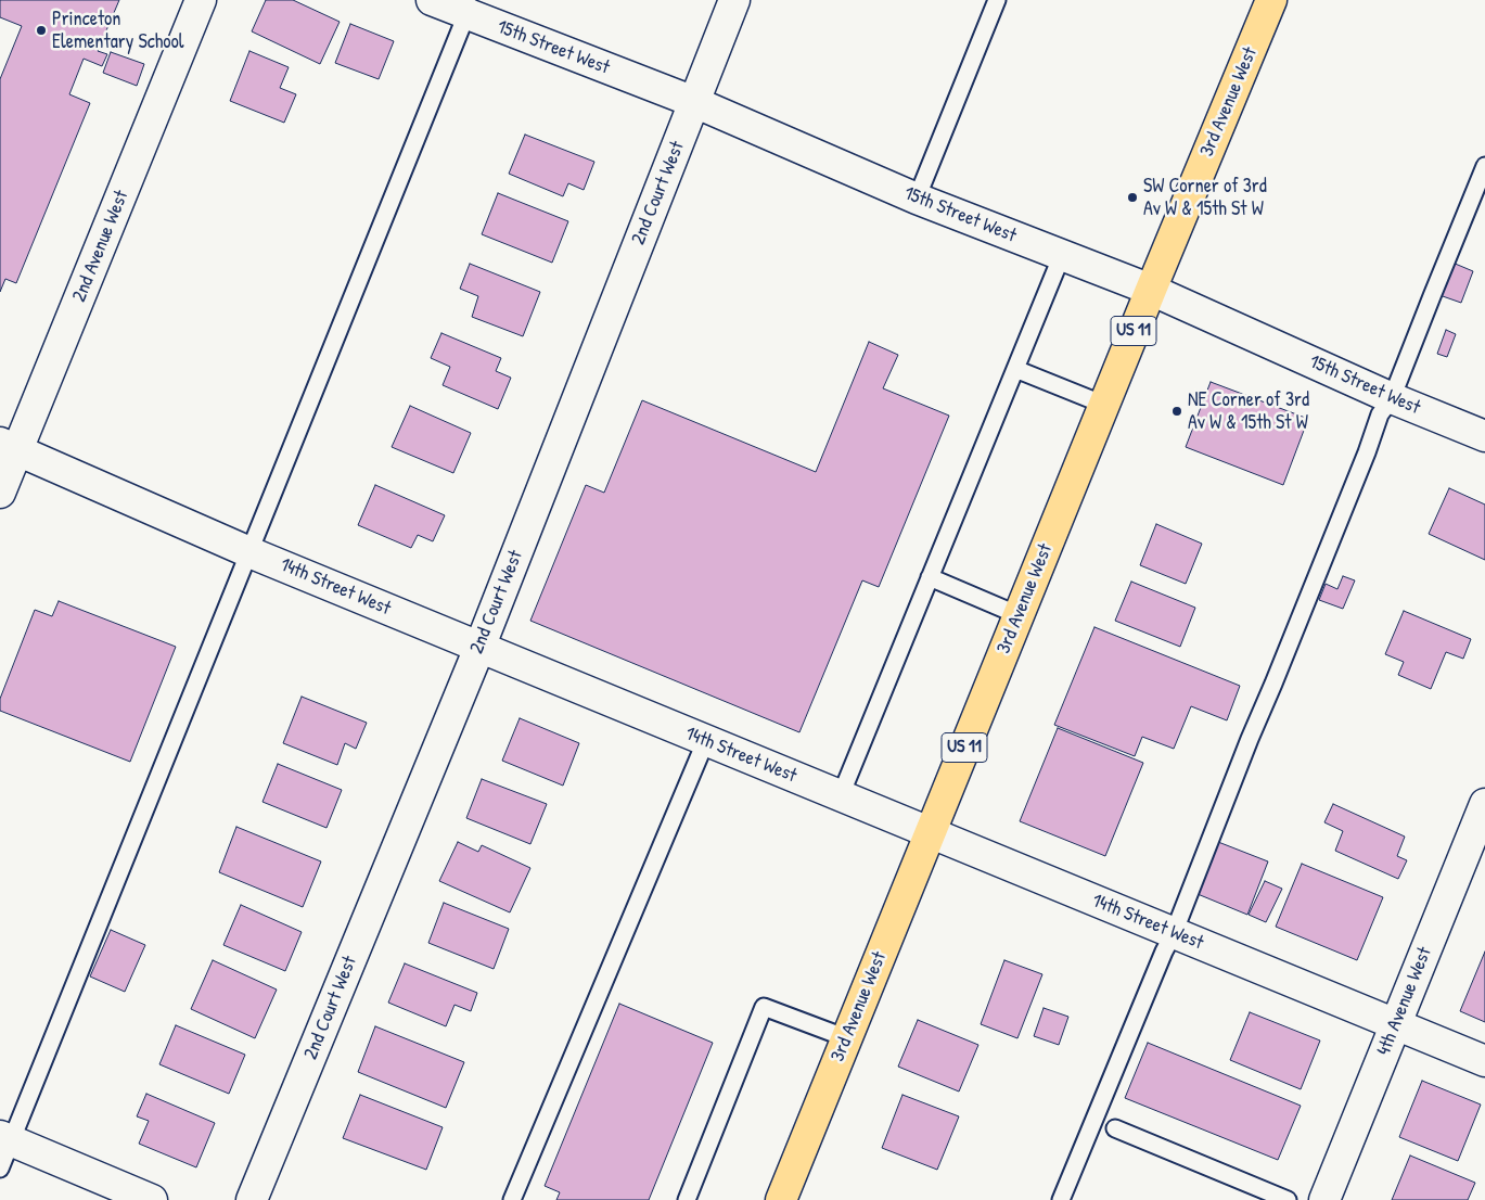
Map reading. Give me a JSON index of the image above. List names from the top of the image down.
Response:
{
  "streets": {
    "main road": ["3rd Avenue West", "US 11"],
    "street": [
      "15th Street West",
      "2nd Court West",
      "2nd Avenue West",
      "14th Street West",
      "4th Avenue West"
    ]
  },
  "crossings": [
    ["15th Street West", "3rd Avenue West"],
    ["15th Street West", "2nd Court West"],
    ["3rd Avenue West", "14th Street West"],
    ["2nd Court West", "14th Street West"],
    ["2nd Avenue West", "14th Street West"],
    ["14th Street West", "4th Avenue West"]
  ],
  "places": ["Princeton Elementary School", "SW Corner of 3rd Av W & 15th St W", "NE Corner of 3rd Av W & 15th St W"]
}
